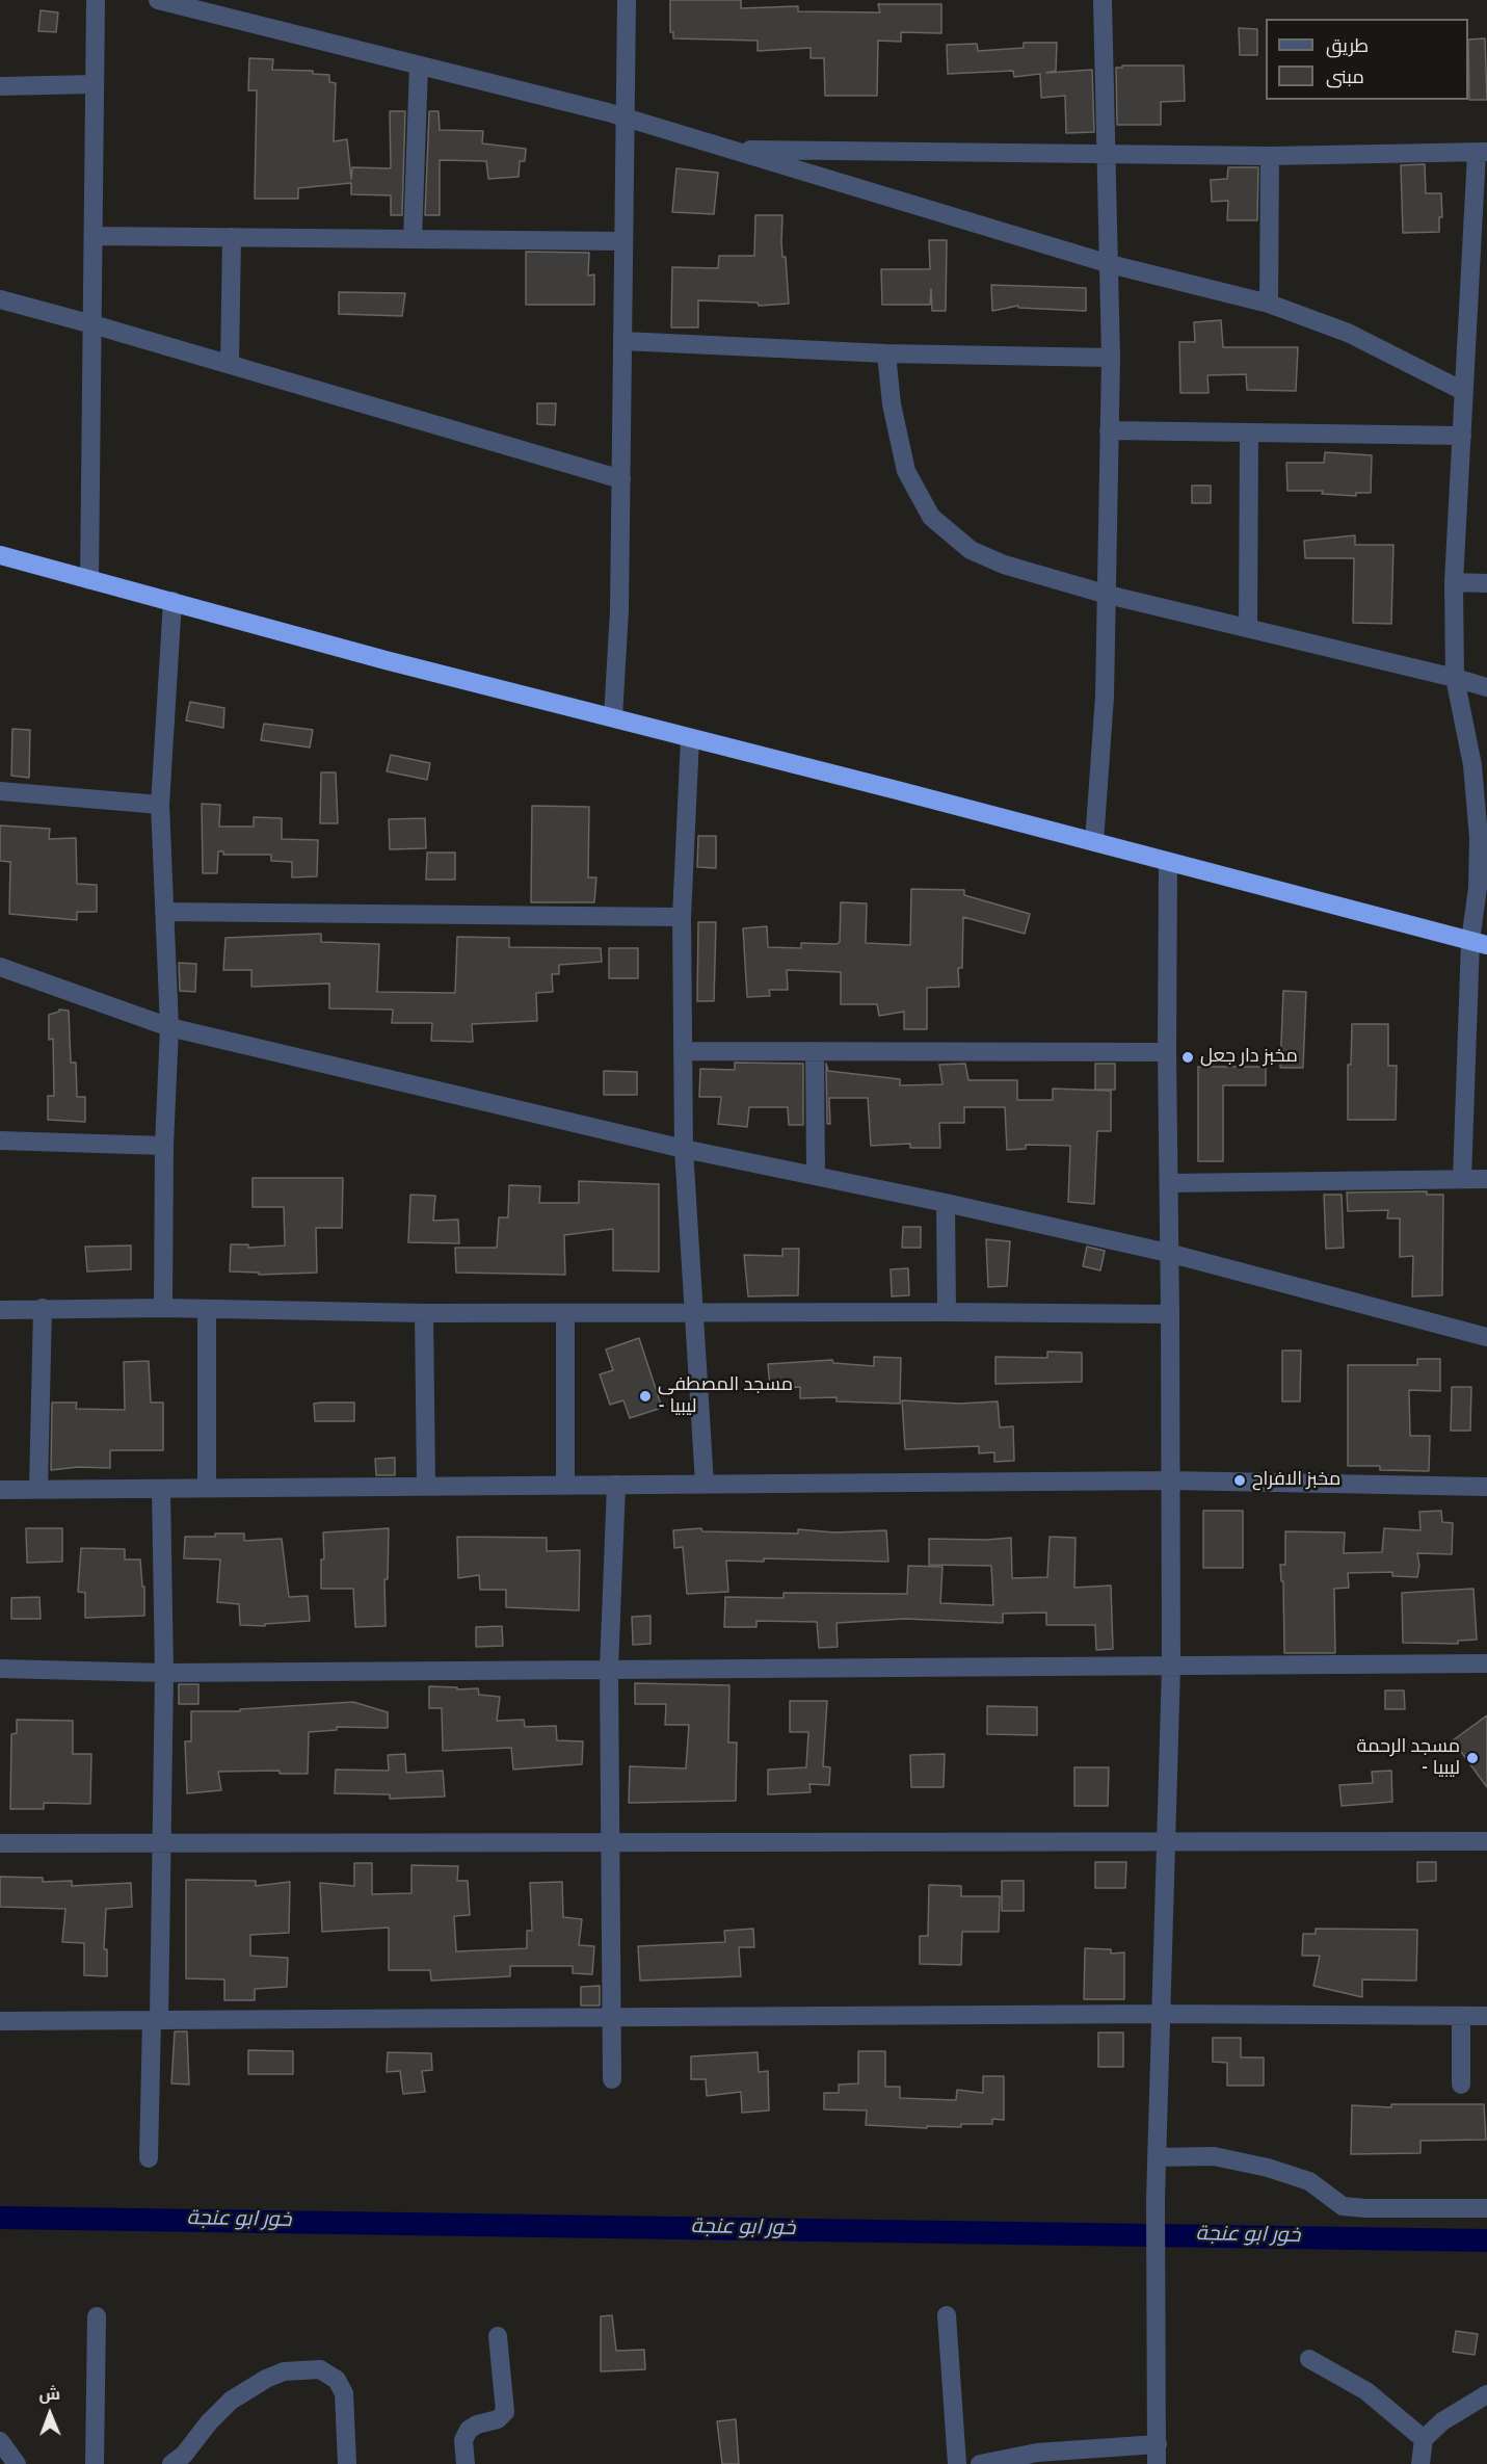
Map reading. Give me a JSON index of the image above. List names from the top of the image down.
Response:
{
  "water": ["خور ابو عنجة"],
  "places": [
    "مخبز دار جعل",
    "مسجد المصطفى - ليبيا",
    "مخبز الافراح",
    "مسجد الرحمة - ليبيا"
  ],
  "legend": ["طريق", "مبنى"],
  "north": "top"
}
